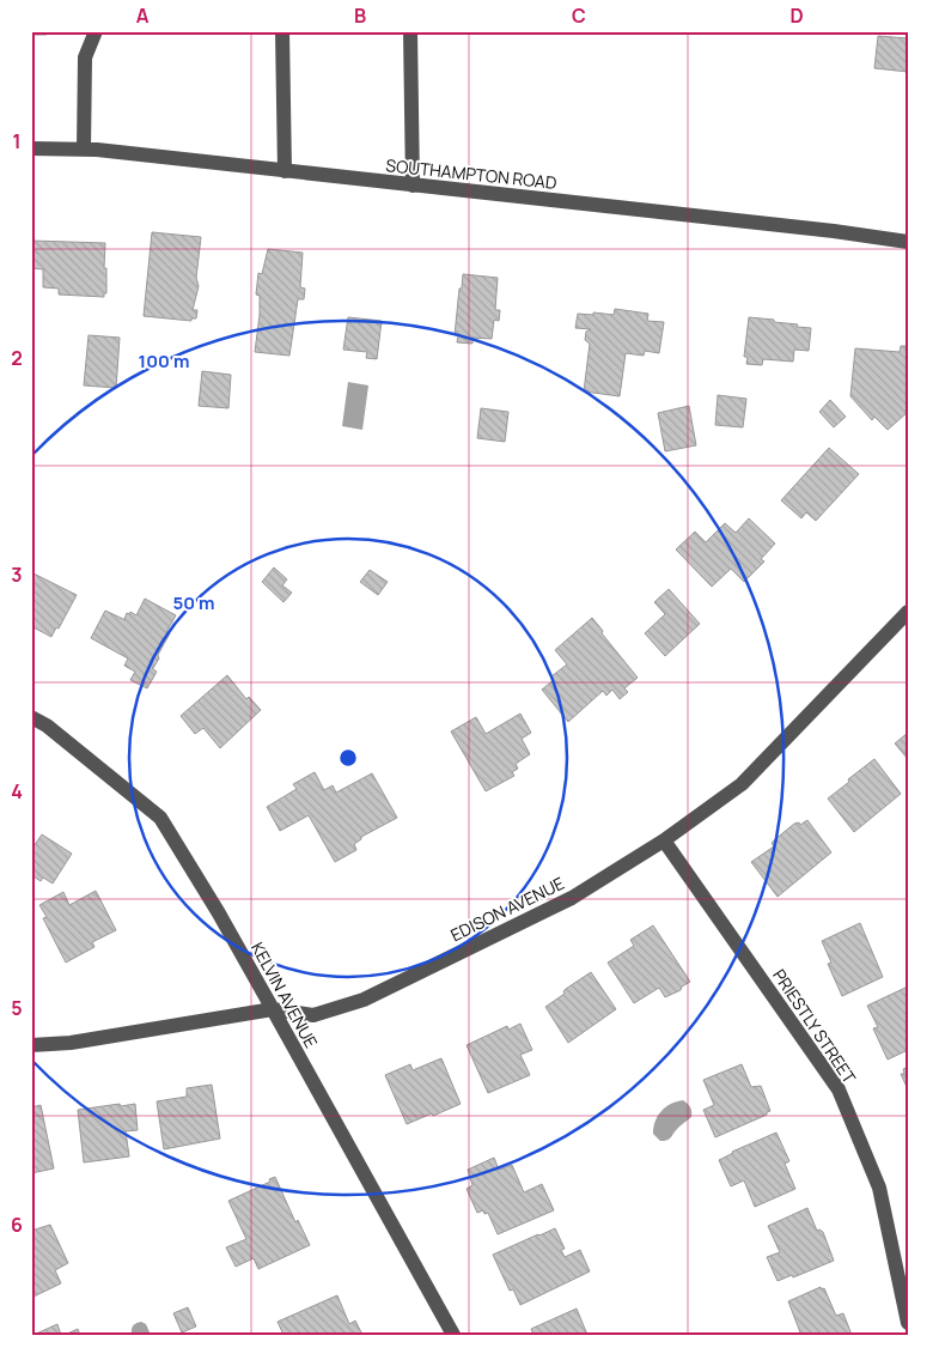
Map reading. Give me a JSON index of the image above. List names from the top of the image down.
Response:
{
  "streets": {
    "street": [
      "SOUTHAMPTON ROAD",
      "EDISON AVENUE",
      "KELVIN AVENUE",
      "PRIESTLY STREET"
    ]
  },
  "crossings": [
    ["EDISON AVENUE", "KELVIN AVENUE"],
    ["EDISON AVENUE", "PRIESTLY STREET"]
  ],
  "grid": {
    "columns": [
      "A",
      "B",
      "C",
      "D"
    ],
    "rows": [
      "1",
      "2",
      "3",
      "4",
      "5",
      "6"
    ]
  },
  "rings": ["100 m", "50 m"]
}
